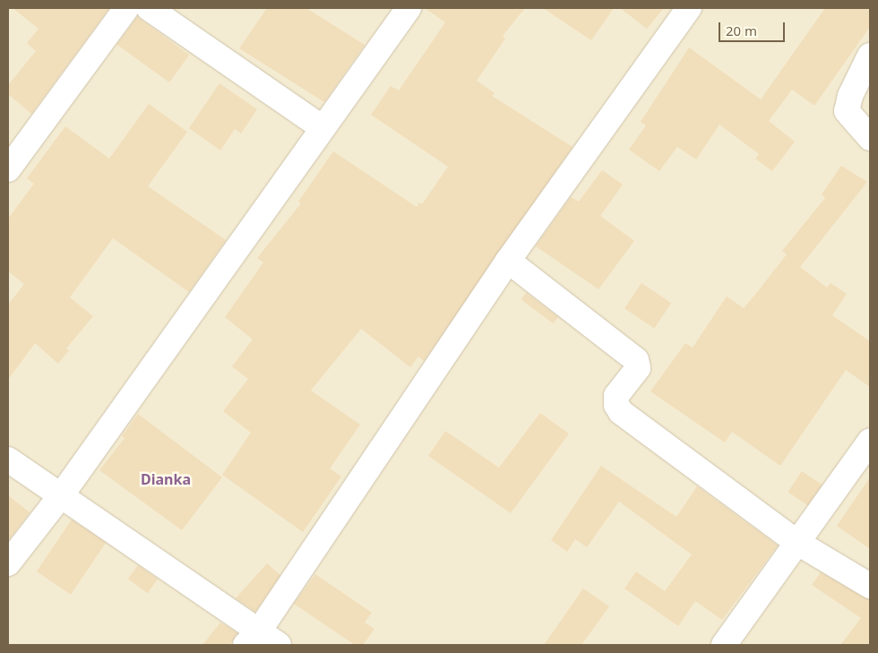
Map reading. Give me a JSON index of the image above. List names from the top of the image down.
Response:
{
  "districts": ["Dianka"],
  "scale_bar": "20 m"
}
